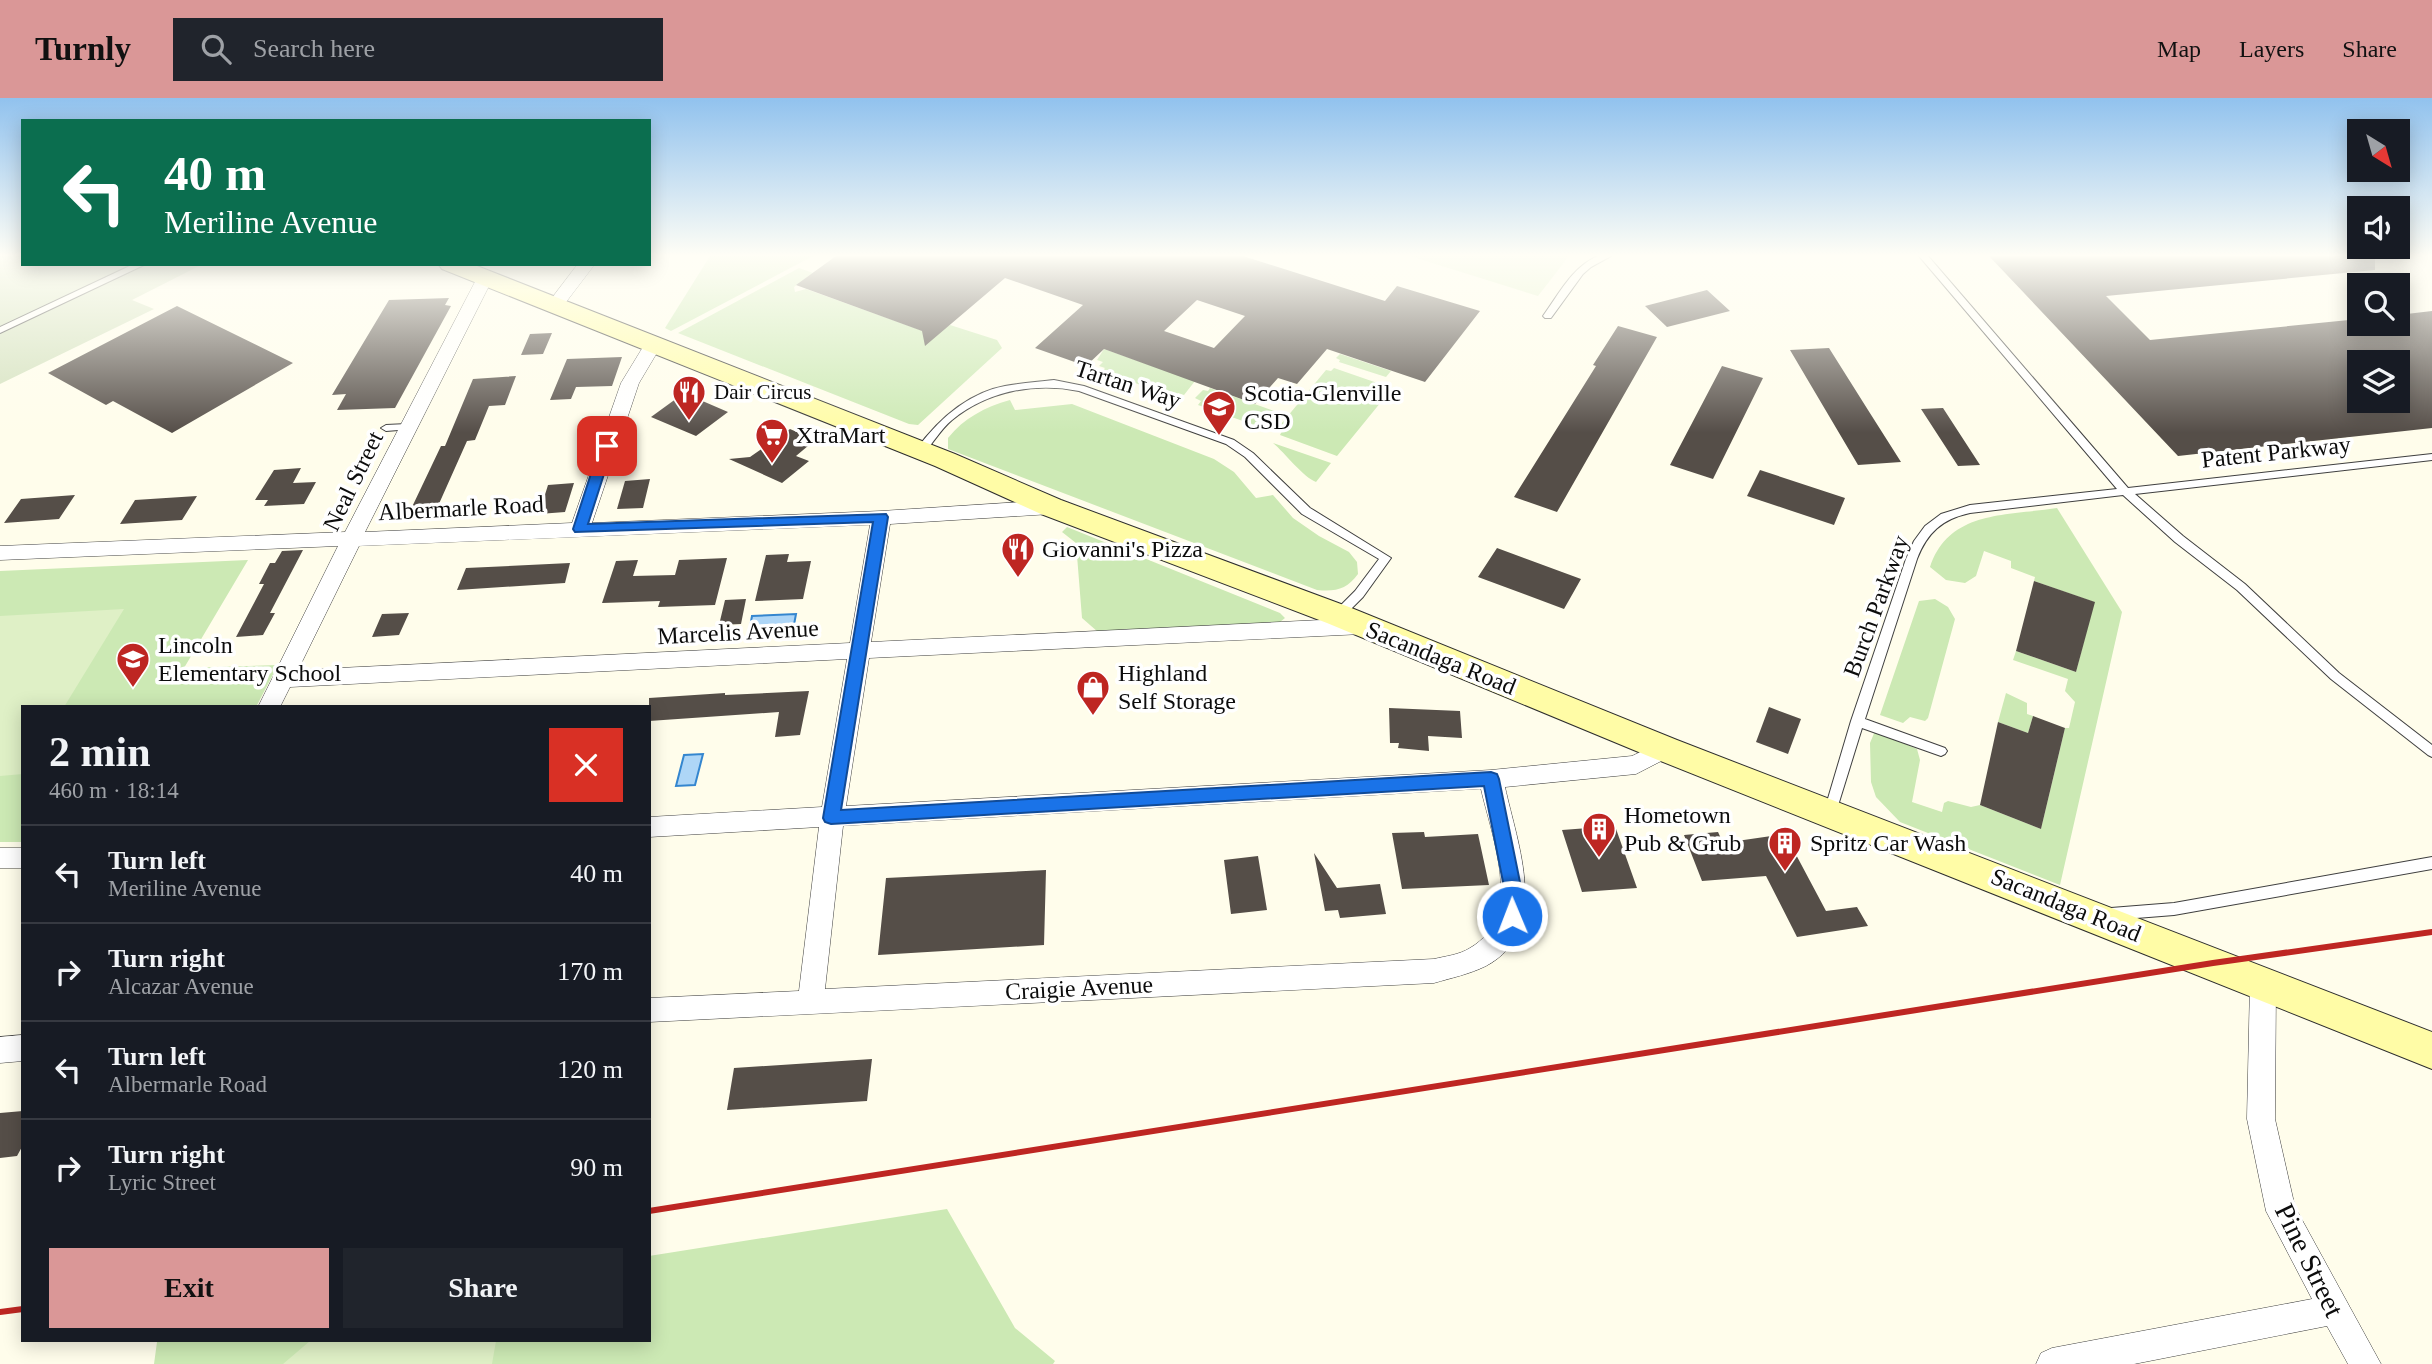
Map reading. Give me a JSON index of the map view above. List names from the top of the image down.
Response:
{
  "streets": {
    "main road": ["Sacandaga Road"],
    "street": [
      "Neal Street",
      "Albermarle Road",
      "Marcelis Avenue",
      "Craigie Avenue",
      "Pine Street"
    ],
    "lane": ["Tartan Way", "Patent Parkway", "Burch Parkway"]
  },
  "crossings": [
    ["Tartan Way", "Marcelis Avenue"],
    ["Tartan Way", "Sacandaga Road"],
    ["Patent Parkway", "Burch Parkway"],
    ["Neal Street", "Albermarle Road"],
    ["Neal Street", "Marcelis Avenue"],
    ["Albermarle Road", "Sacandaga Road"],
    ["Burch Parkway", "Sacandaga Road"],
    ["Marcelis Avenue", "Sacandaga Road"],
    ["Sacandaga Road", "Pine Street"]
  ],
  "places": {
    "restaurant": ["Dair Circus", "Giovanni's Pizza"],
    "school or university": ["Scotia-Glenville CSD", "Lincoln Elementary School"],
    "supermarket": ["XtraMart"],
    "shop": ["Highland Self Storage"],
    "building": ["Hometown Pub & Grub", "Spritz Car Wash"]
  },
  "north": "bottom right",
  "page": {
    "header": "Turnly",
    "search": "Search here",
    "nav": ["Map", "Layers", "Share"],
    "turn": ["40 m", "Meriline Avenue"],
    "heading": ["2 min", "460 m · 18:14"],
    "list": [
      {
        "name": "Turn left",
        "note": "Meriline Avenue",
        "value": "40 m"
      },
      {
        "name": "Turn right",
        "note": "Alcazar Avenue",
        "value": "170 m"
      },
      {
        "name": "Turn left",
        "note": "Albermarle Road",
        "value": "120 m"
      },
      {
        "name": "Turn right",
        "note": "Lyric Street",
        "value": "90 m"
      }
    ],
    "buttons": ["Exit", "Share"]
  }
}
